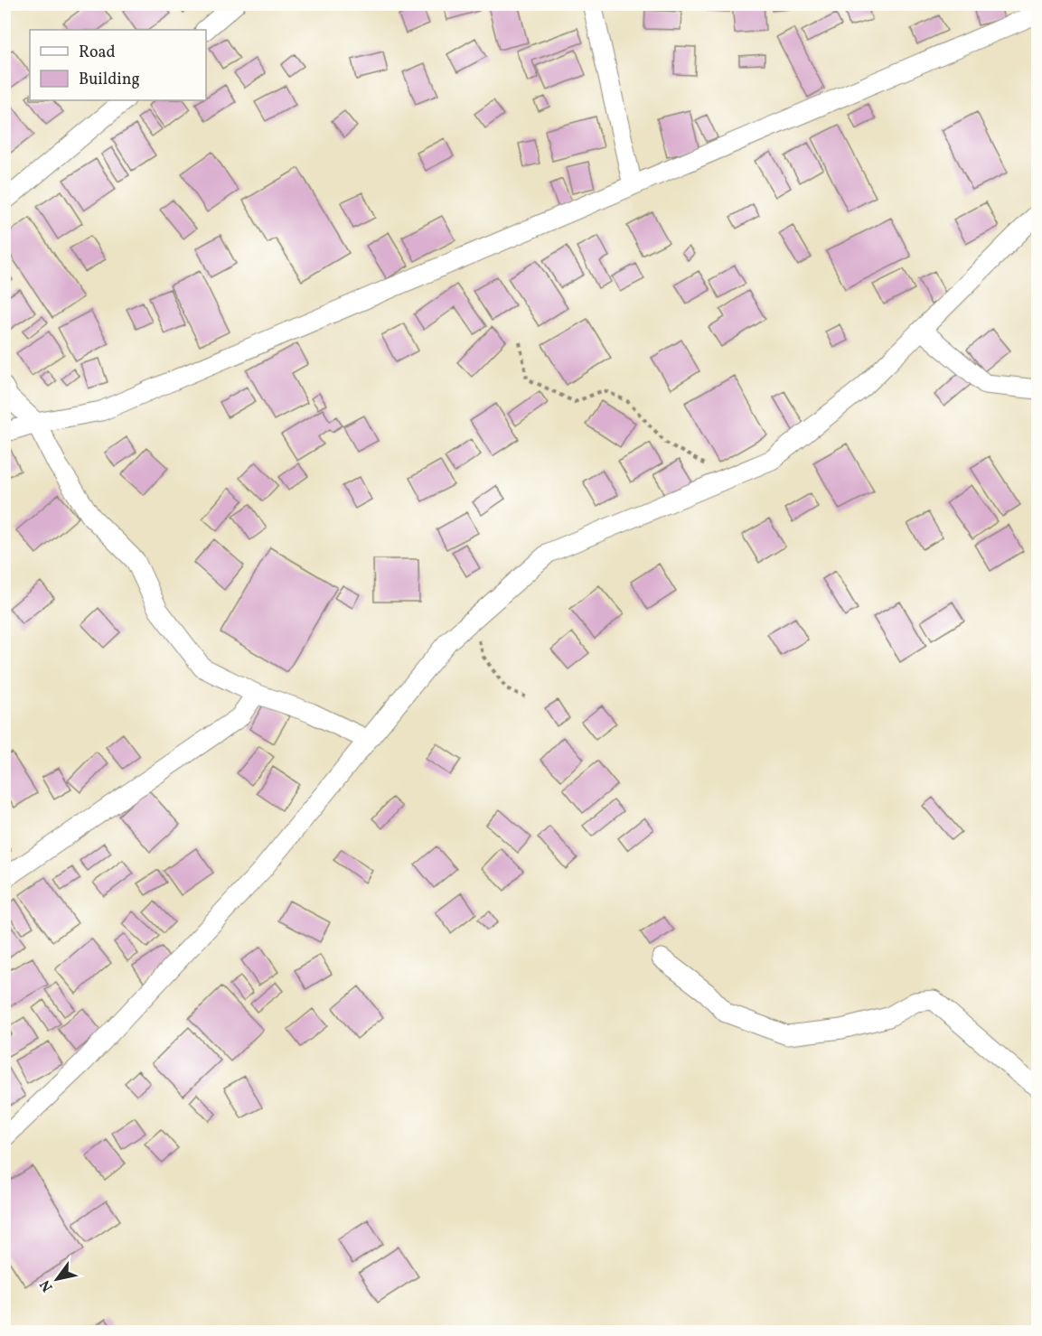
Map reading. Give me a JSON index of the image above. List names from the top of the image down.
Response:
{
  "legend": ["Road", "Building"],
  "north": "bottom left"
}
